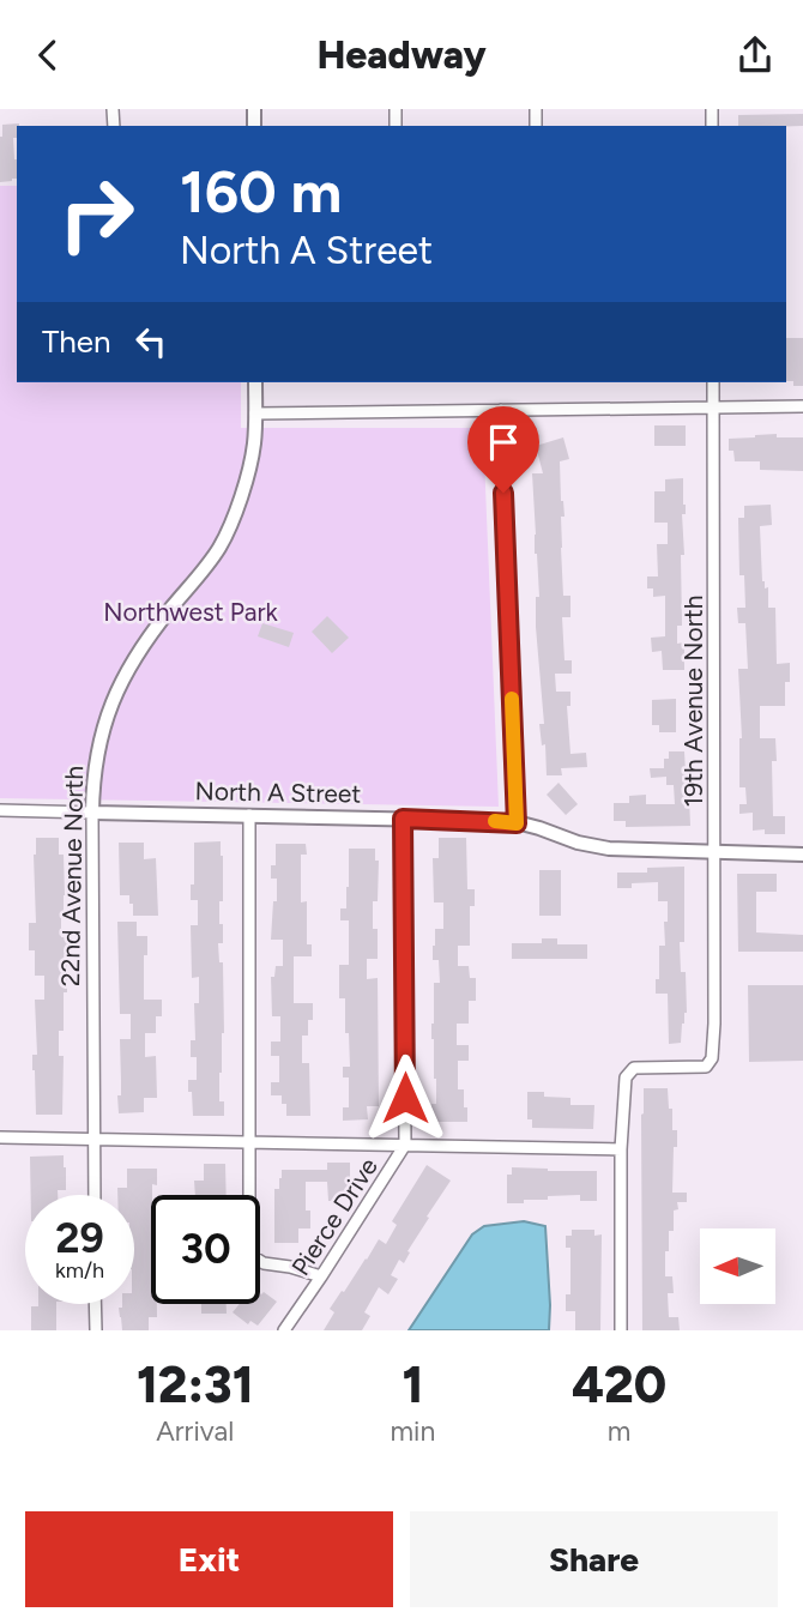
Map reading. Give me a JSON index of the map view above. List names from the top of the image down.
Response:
{
  "streets": {
    "street": [
      "19th Avenue North",
      "North A Street",
      "22nd Avenue North",
      "Pierce Drive"
    ]
  },
  "crossings": [
    ["19th Avenue North", "North A Street"],
    ["North A Street", "22nd Avenue North"],
    ["North A Street", "Pierce Drive"]
  ],
  "parks": ["Northwest Park"],
  "north": "left",
  "page": {
    "header": "Headway",
    "turn": ["160 m", "North A Street"],
    "then": "Then",
    "speed": "29 km/h",
    "limit": "30",
    "eta": [
      "12:31",
      "Arrival",
      "1",
      "min",
      "420",
      "m"
    ],
    "buttons": ["Exit", "Share"]
  }
}
